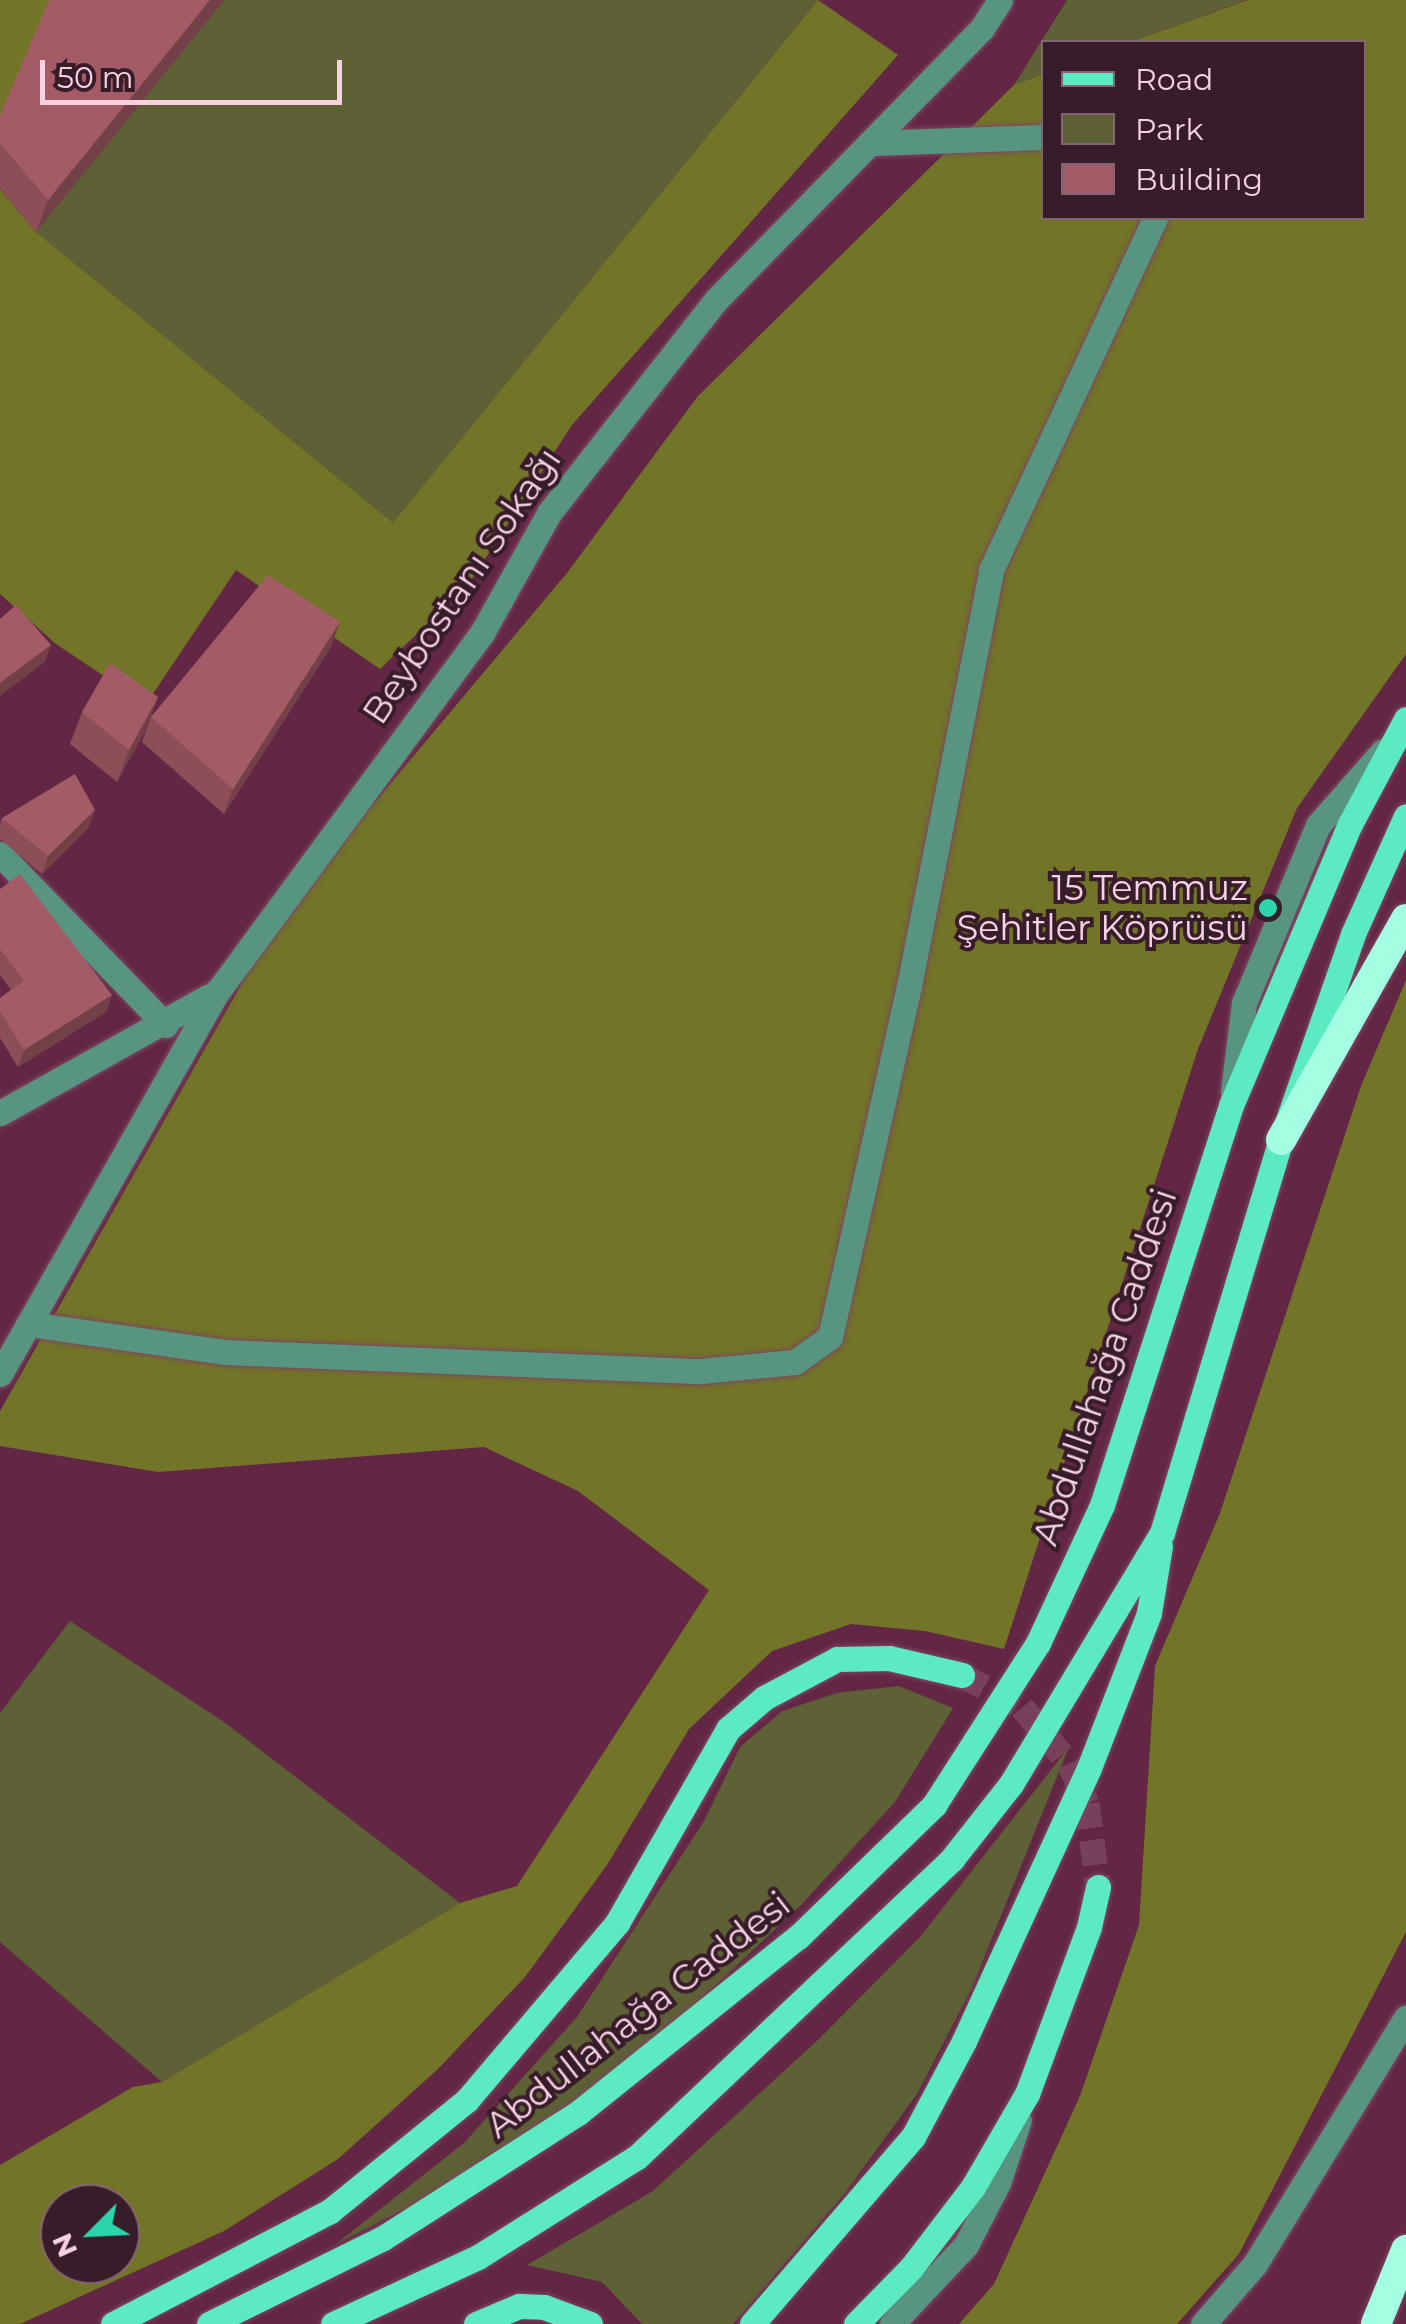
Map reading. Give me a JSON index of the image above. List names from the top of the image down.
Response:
{
  "streets": {
    "main road": ["Abdullahağa Caddesi"],
    "street": ["Beybostanı Sokağı"]
  },
  "places": ["15 Temmuz Şehitler Köprüsü"],
  "legend": ["Road", "Park", "Building"],
  "scale_bar": "50 m",
  "north": "bottom left"
}
